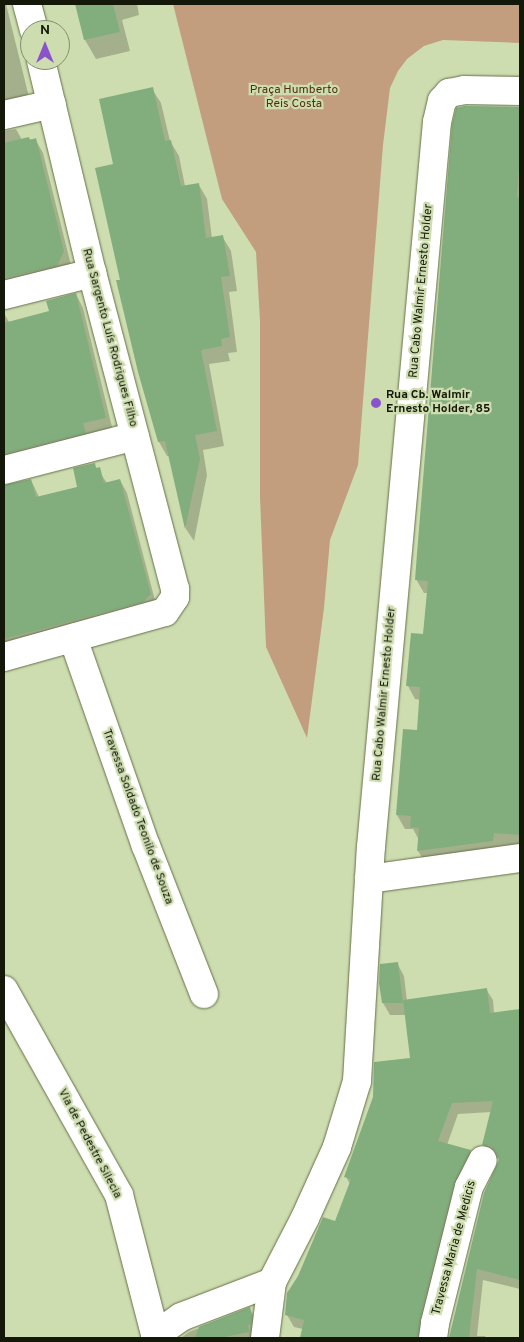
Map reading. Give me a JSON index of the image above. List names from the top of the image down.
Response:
{
  "streets": {
    "street": [
      "Rua Cabo Walmir Ernesto Holder",
      "Rua Sargento Luís Rodrigues Filho",
      "Travessa Soldado Teonilo de Souza",
      "Via de Pedestre Silecia",
      "Travessa Maria de Medicis"
    ]
  },
  "crossings": [
    ["Rua Sargento Luís Rodrigues Filho", "Travessa Soldado Teonilo de Souza"]
  ],
  "parks": ["Praça Humberto Reis Costa"],
  "places": ["Rua Cb. Walmir Ernesto Holder, 85"],
  "north": "top"
}
